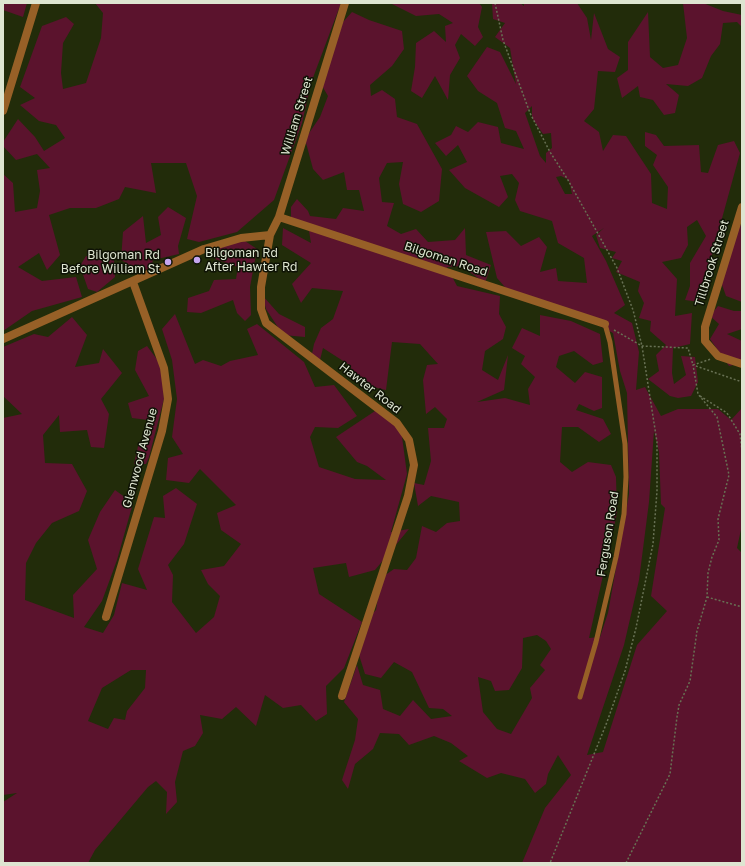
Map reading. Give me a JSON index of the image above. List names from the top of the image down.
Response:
{
  "streets": {
    "street": [
      "William Street",
      "Bilgoman Road",
      "Tillbrook Street",
      "Hawter Road",
      "Glenwood Avenue"
    ],
    "lane": ["Ferguson Road"]
  },
  "crossings": [
    ["William Street", "Bilgoman Road"],
    ["William Street", "Hawter Road"],
    ["Bilgoman Road", "Ferguson Road"]
  ],
  "places": ["Bilgoman Rd After Hawter Rd", "Bilgoman Rd Before William St"]
}
